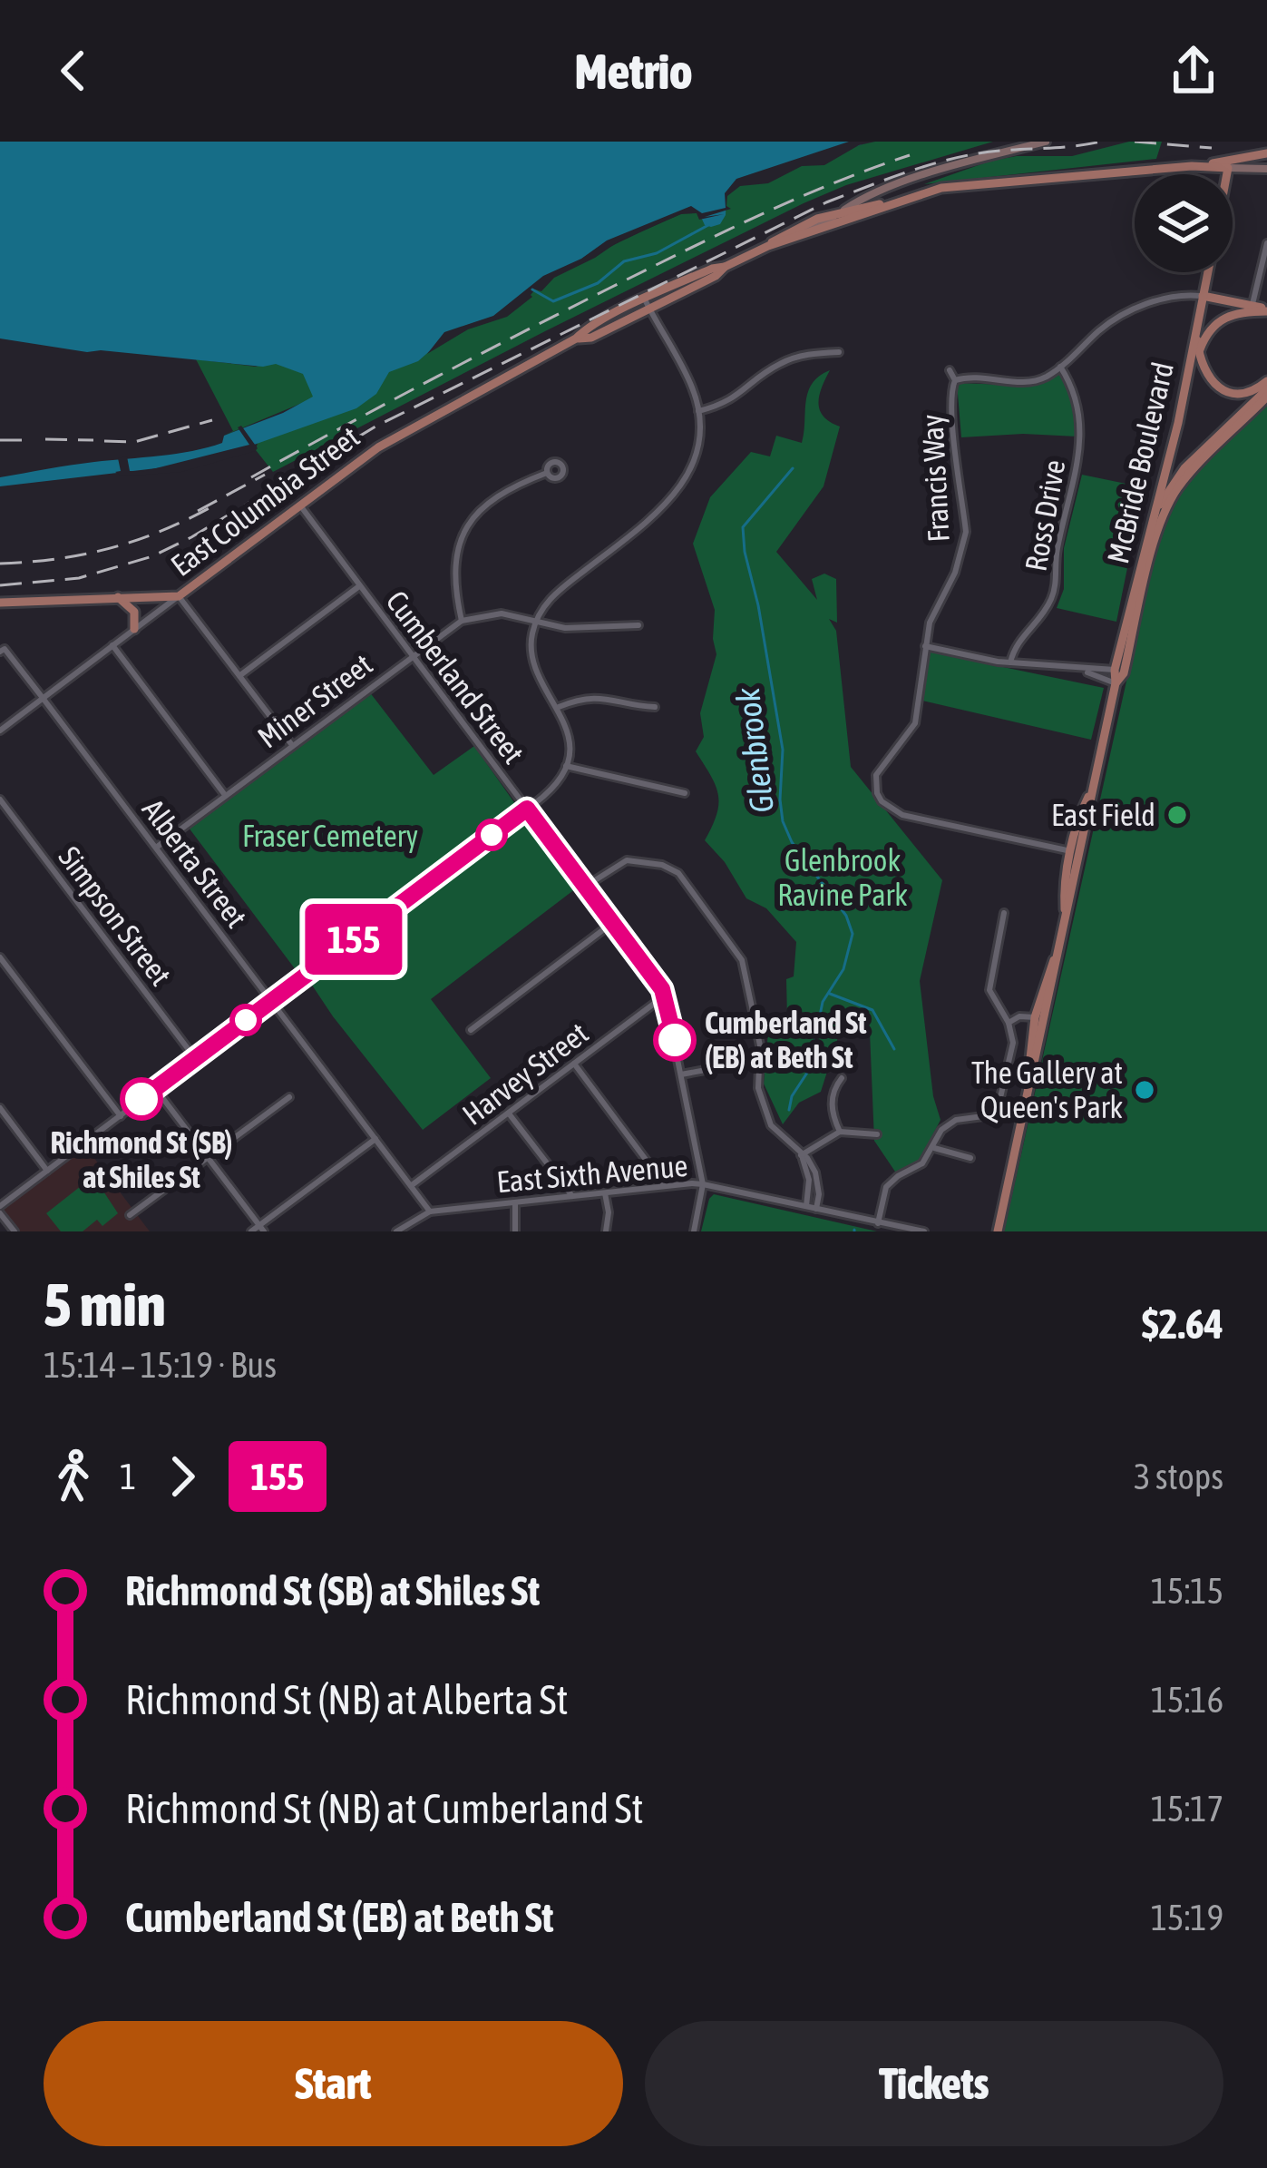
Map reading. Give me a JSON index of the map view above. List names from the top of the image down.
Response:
{
  "streets": {
    "main road": ["McBride Boulevard", "East Columbia Street"],
    "street": [
      "Francis Way",
      "Ross Drive",
      "Cumberland Street",
      "Miner Street",
      "Alberta Street",
      "Simpson Street",
      "Harvey Street",
      "East Sixth Avenue"
    ]
  },
  "crossings": [
    ["McBride Boulevard", "East Columbia Street"],
    ["East Columbia Street", "Cumberland Street"],
    ["East Columbia Street", "Alberta Street"],
    ["Cumberland Street", "Miner Street"],
    ["Cumberland Street", "Harvey Street"],
    ["Cumberland Street", "East Sixth Avenue"],
    ["Miner Street", "Alberta Street"],
    ["Alberta Street", "Harvey Street"],
    ["Alberta Street", "East Sixth Avenue"]
  ],
  "water": ["Glenbrook"],
  "parks": ["Fraser Cemetery", "Glenbrook Ravine Park"],
  "places": [
    "East Field",
    "Cumberland St (EB) at Beth St",
    "The Gallery at Queen's Park",
    "Richmond St (SB) at Shiles St"
  ],
  "lines": ["bus line 155"],
  "page": {
    "header": "Metrio",
    "on_map": "155",
    "heading": ["5 min", "15:14 – 15:19 · Bus", "$2.64"],
    "legs": ["1", "155", "3 stops"],
    "list": [
      {
        "name": "Richmond St (SB) at Shiles St",
        "value": "15:15"
      },
      {
        "name": "Richmond St (NB) at Alberta St",
        "value": "15:16"
      },
      {
        "name": "Richmond St (NB) at Cumberland St",
        "value": "15:17"
      },
      {
        "name": "Cumberland St (EB) at Beth St",
        "value": "15:19"
      }
    ],
    "buttons": ["Start", "Tickets"]
  }
}
